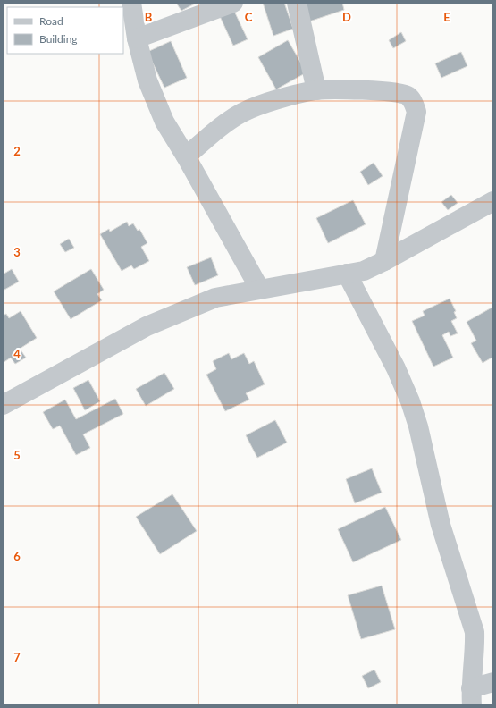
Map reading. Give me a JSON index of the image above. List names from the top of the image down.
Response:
{
  "legend": ["Road", "Building"],
  "grid": {
    "columns": [
      "B",
      "C",
      "D",
      "E"
    ],
    "rows": [
      "2",
      "3",
      "4",
      "5",
      "6",
      "7"
    ]
  }
}
